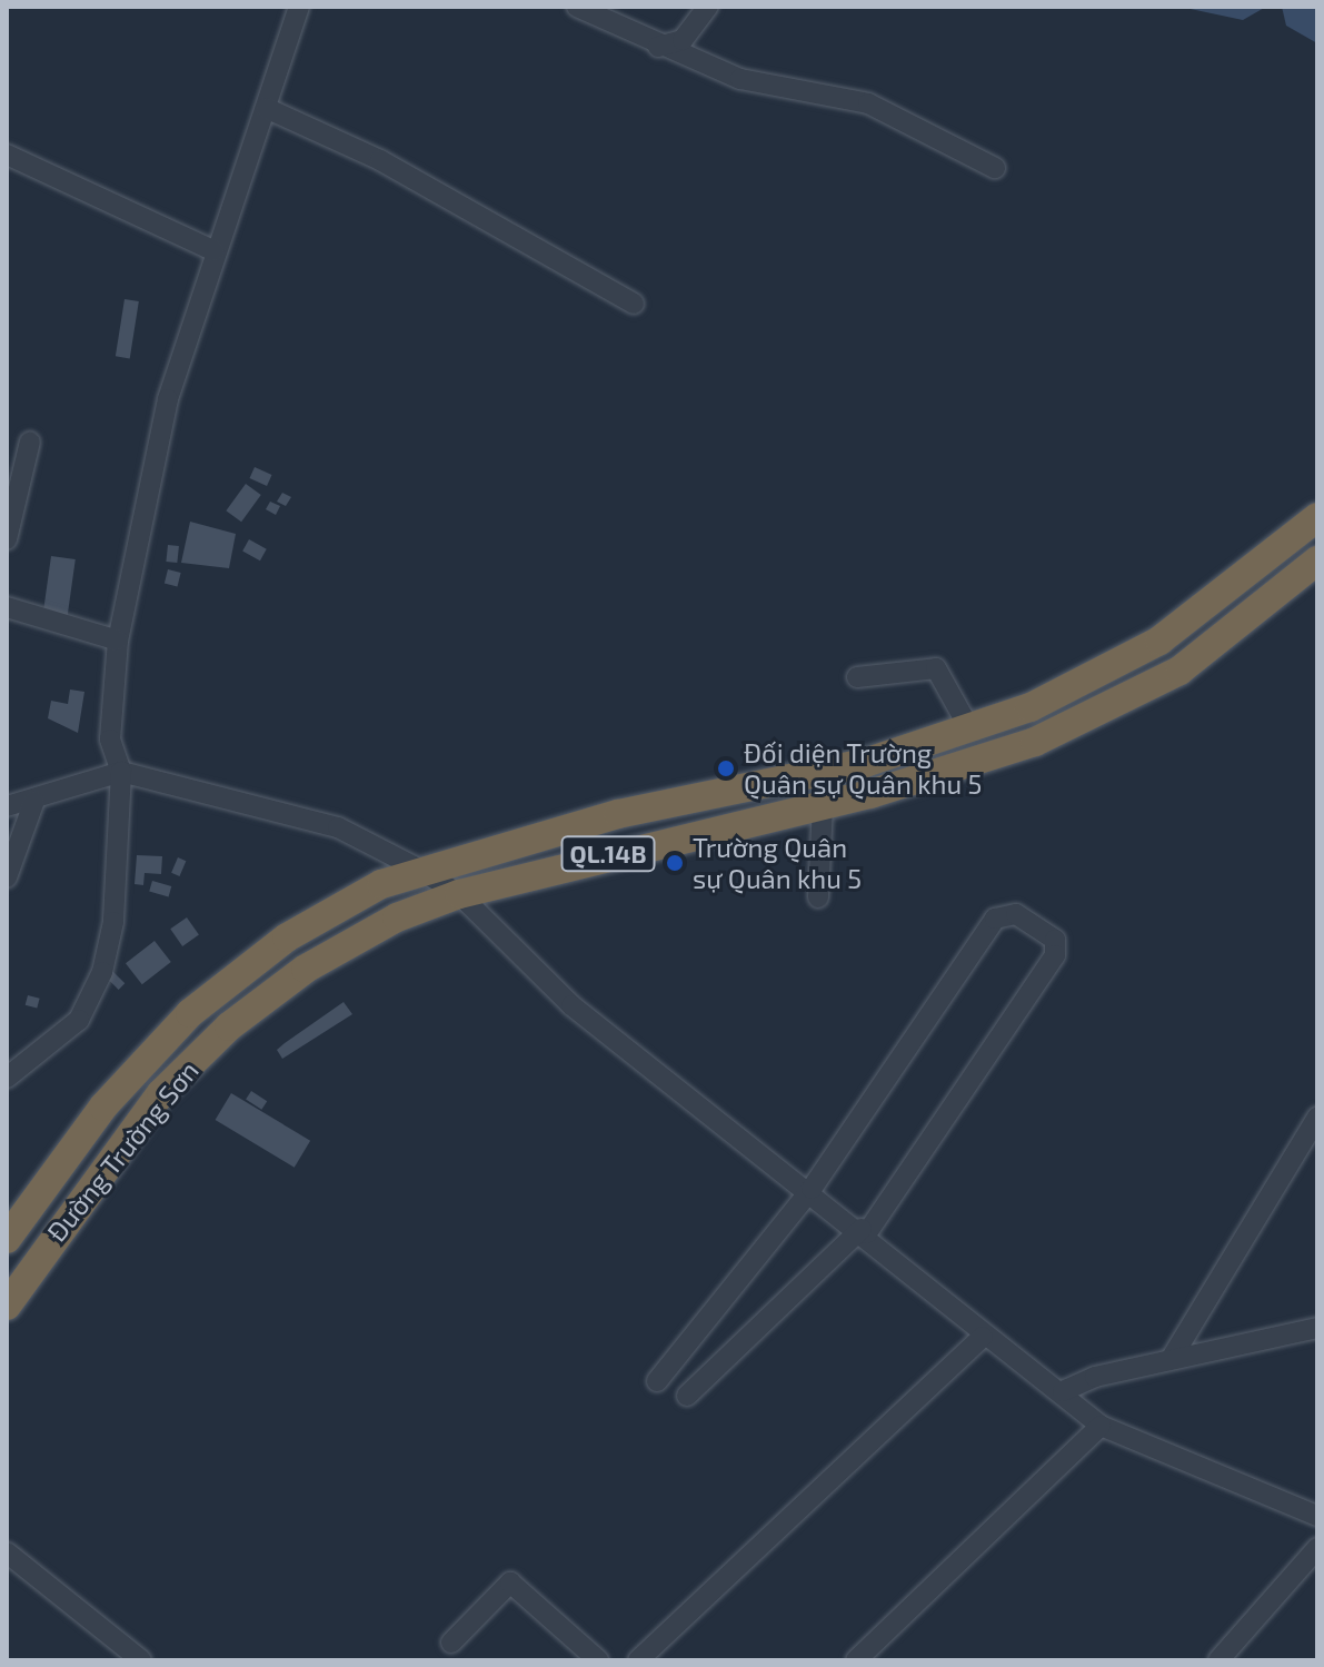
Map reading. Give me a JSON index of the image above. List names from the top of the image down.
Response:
{
  "streets": {
    "highway": ["QL.14B", "Đường Trường Sơn"]
  },
  "places": ["Đối diện Trường Quân sự Quân khu 5", "Trường Quân sự Quân khu 5"]
}
